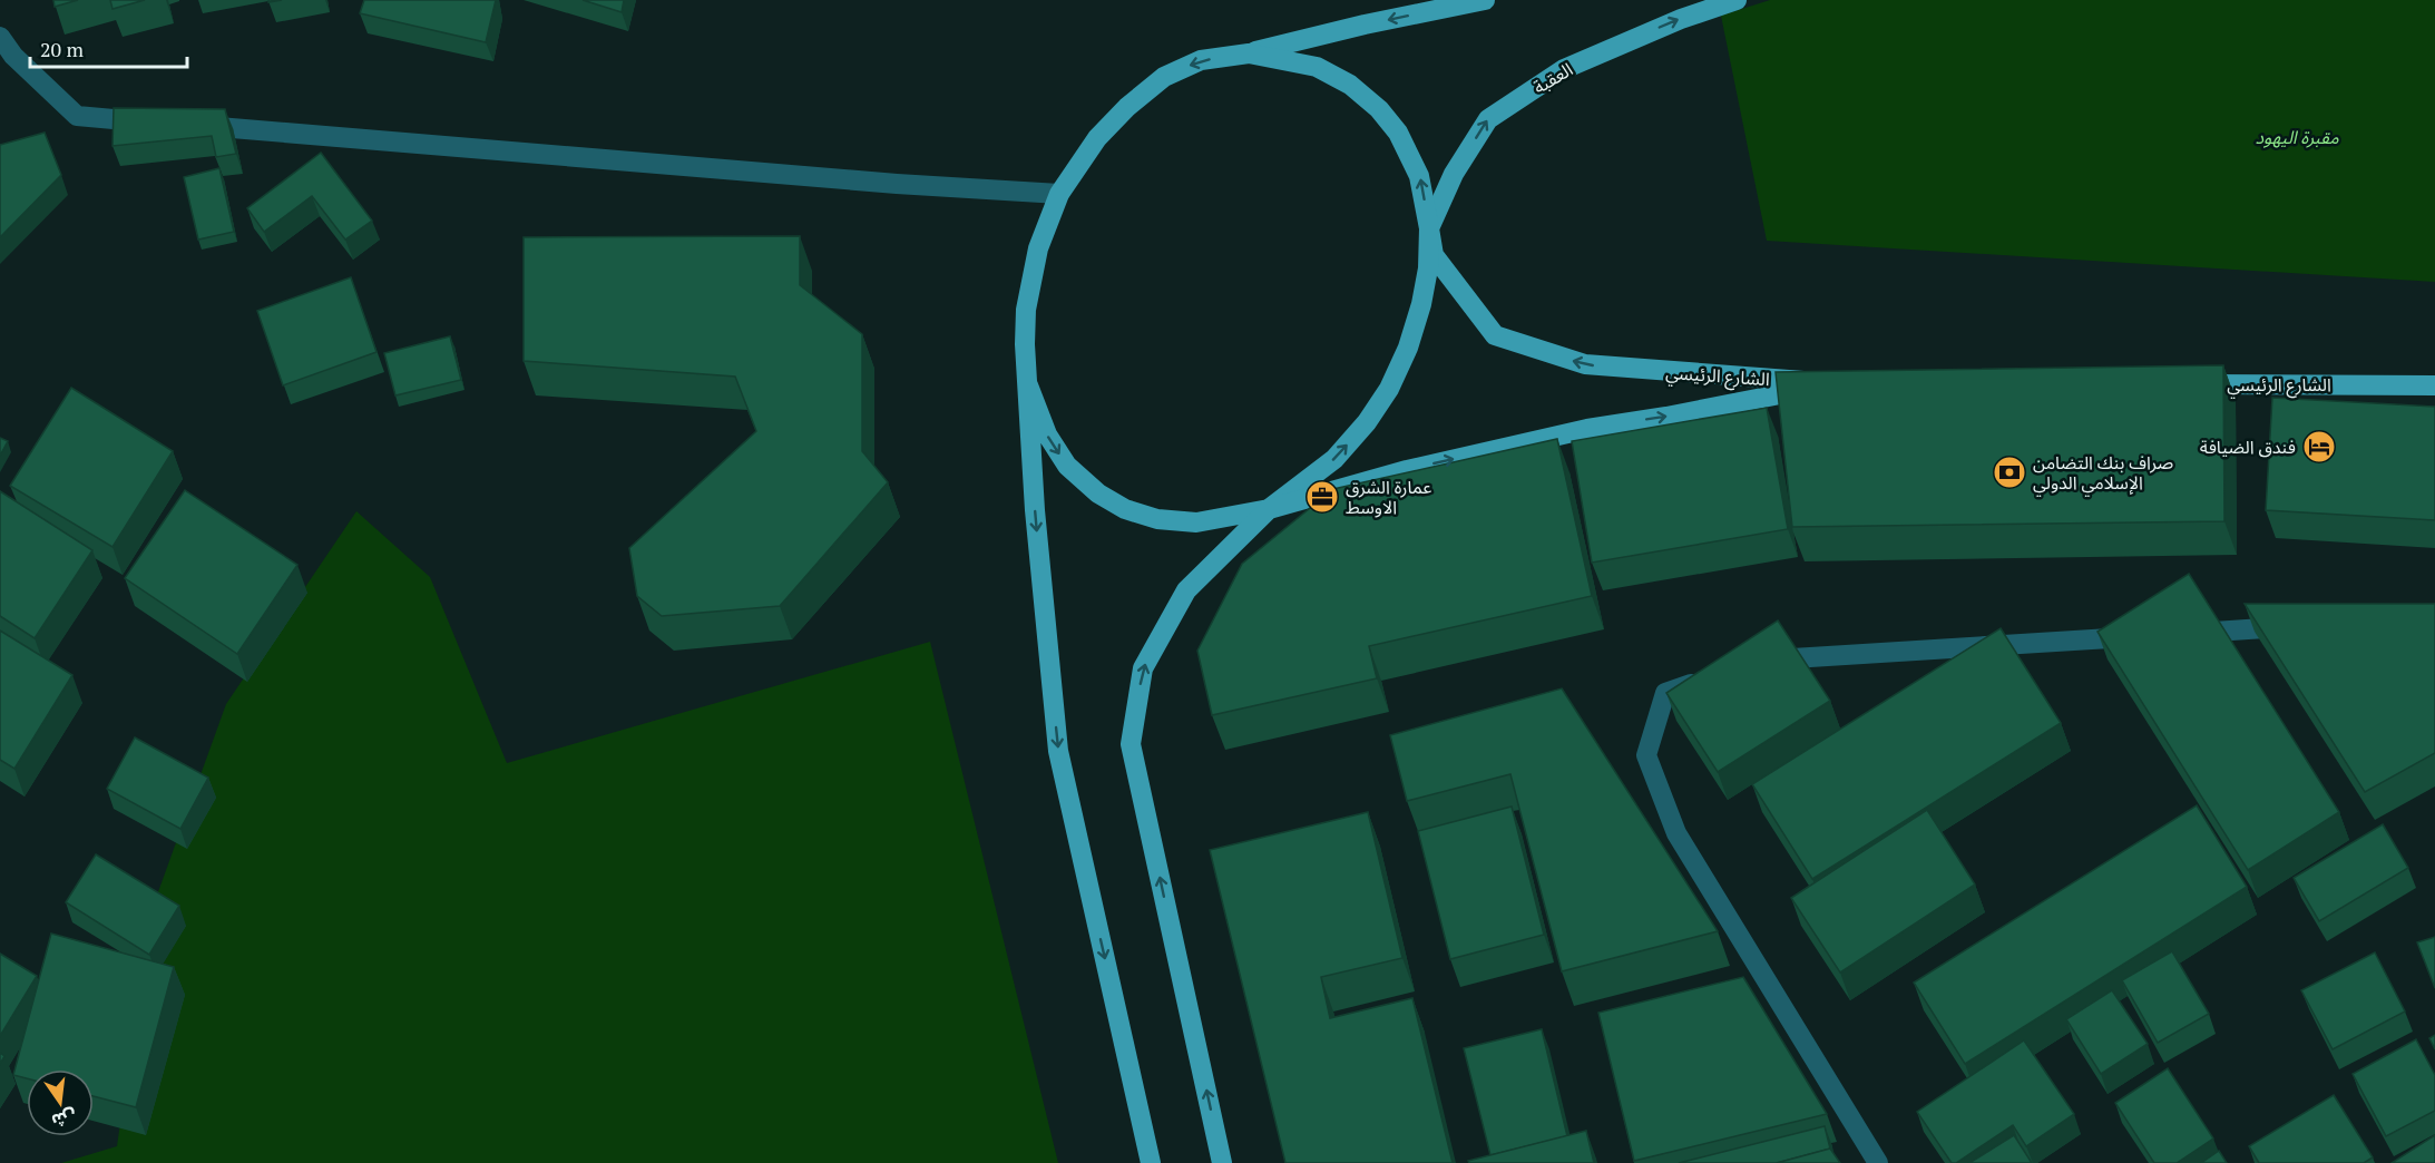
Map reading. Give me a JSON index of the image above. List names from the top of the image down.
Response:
{
  "streets": {
    "main road": ["العقبة", "الشارع الرئيسي"]
  },
  "crossings": [
    ["العقبة", "الشارع الرئيسي"]
  ],
  "parks": ["مقبرة اليهود"],
  "places": {
    "hotel": ["فندق الضيافة"],
    "bank": ["صراف بنك التضامن الإسلامي الدولي"],
    "office": ["عمارة الشرق الاوسط"]
  },
  "scale_bar": "20 m",
  "north": "bottom"
}
